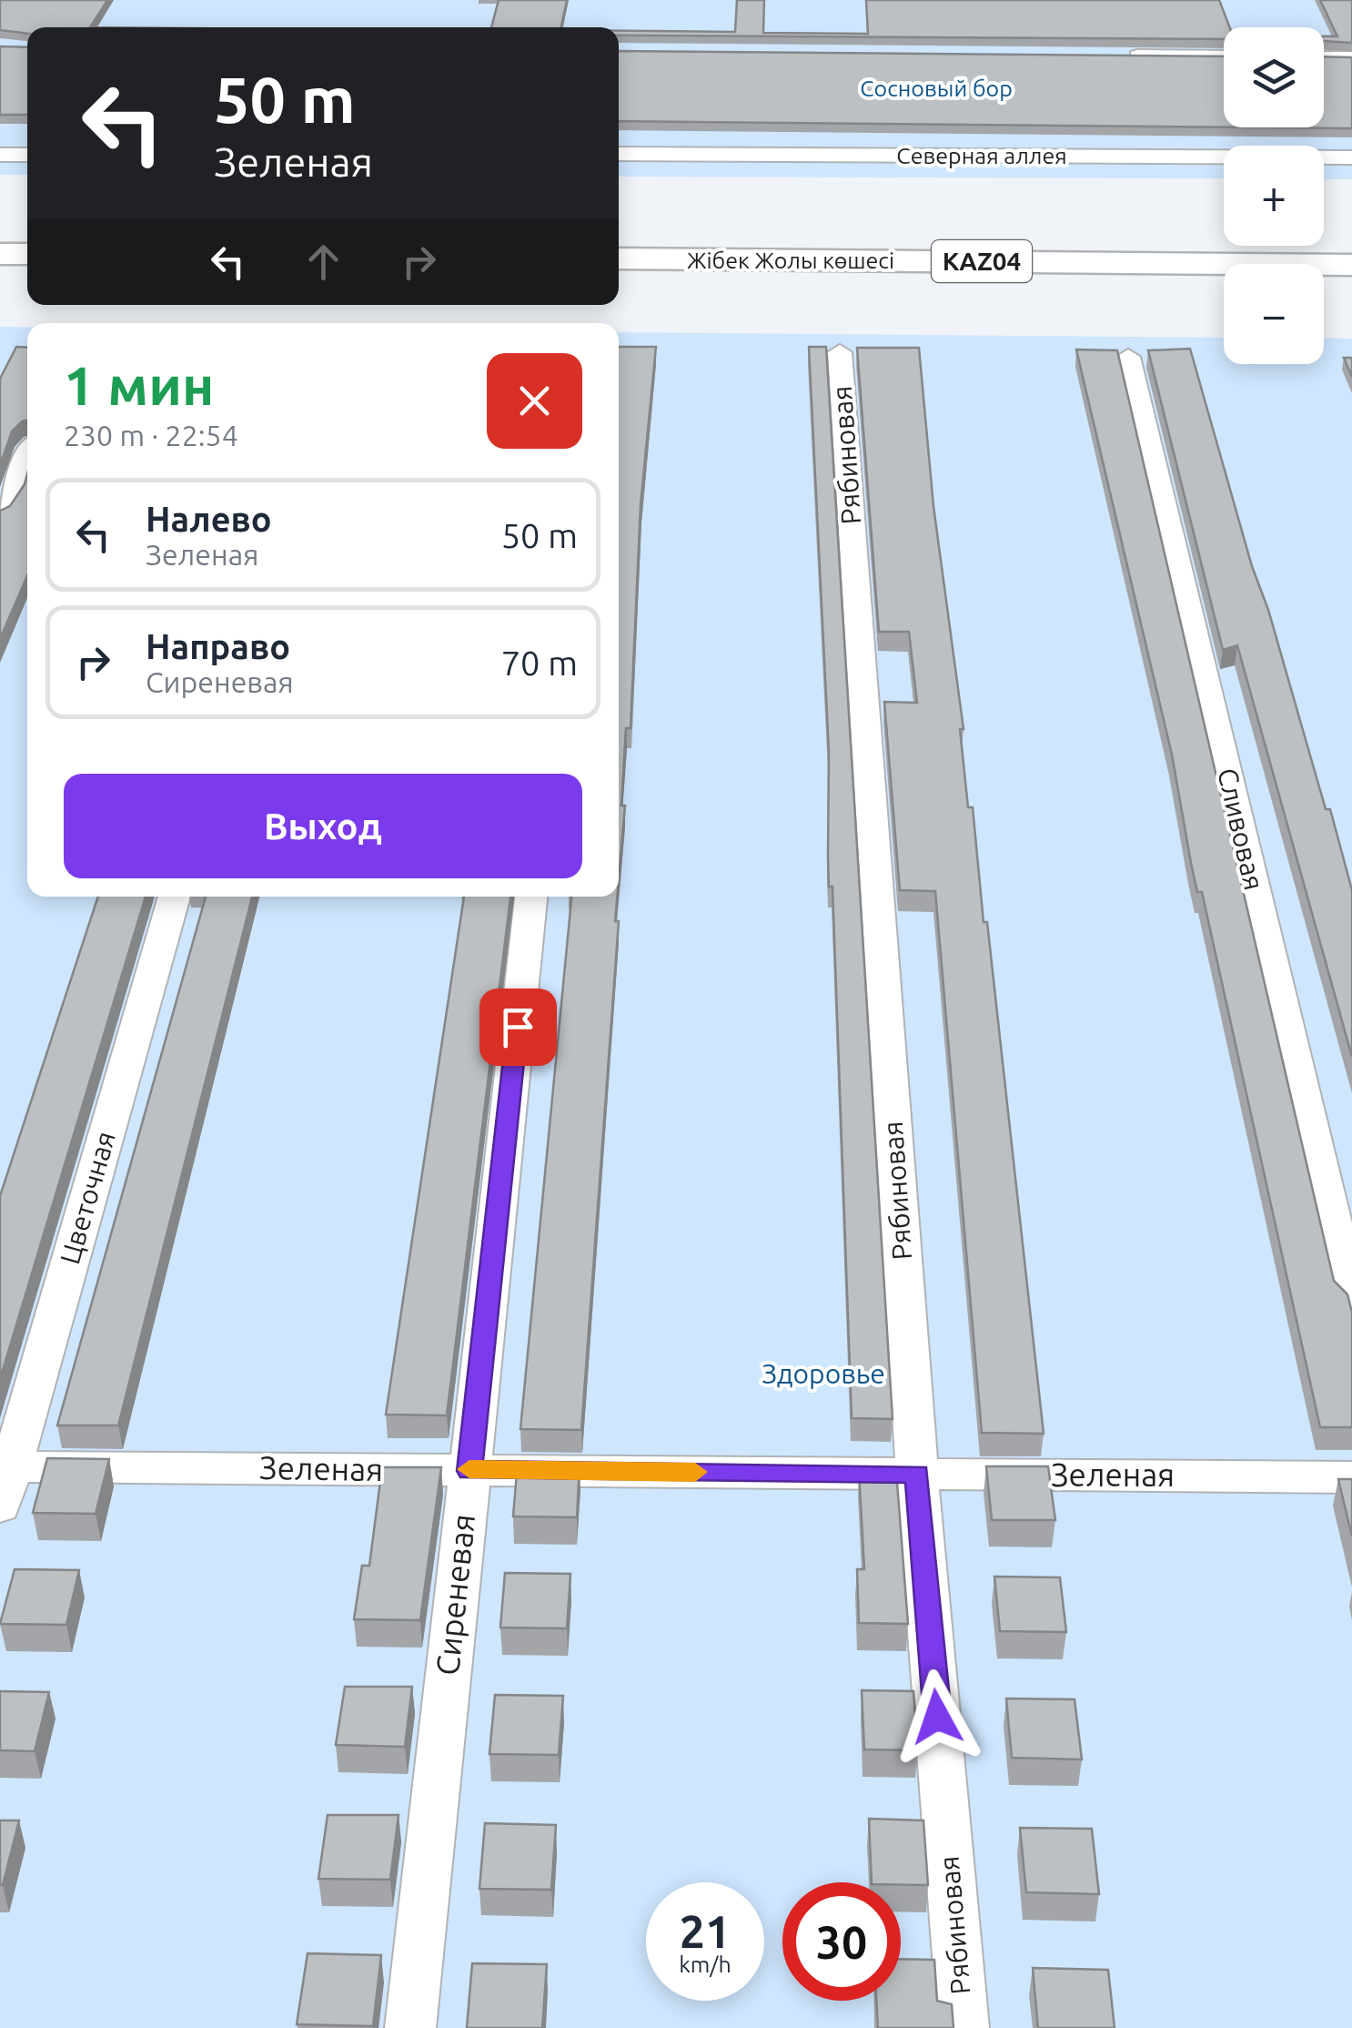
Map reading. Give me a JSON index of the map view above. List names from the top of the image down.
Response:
{
  "streets": {
    "highway": ["Жібек Жолы көшесі", "KАZ04"],
    "street": [
      "Северная аллея",
      "Рябиновая",
      "Сливовая",
      "Цветочная",
      "Зеленая",
      "Сиреневая"
    ]
  },
  "crossings": [
    ["Рябиновая", "Зеленая"],
    ["Цветочная", "Зеленая"],
    ["Зеленая", "Сиреневая"]
  ],
  "parks": ["Сосновый бор", "Здоровье"],
  "page": {
    "map_buttons": ["+", "−"],
    "turn": ["50 m", "Зеленая"],
    "heading": ["1 мин", "230 m · 22:54"],
    "list": [
      {
        "name": "Налево",
        "note": "Зеленая",
        "value": "50 m"
      },
      {
        "name": "Направо",
        "note": "Сиреневая",
        "value": "70 m"
      }
    ],
    "buttons": "Выход",
    "speed": "21 km/h",
    "limit": "30"
  }
}
